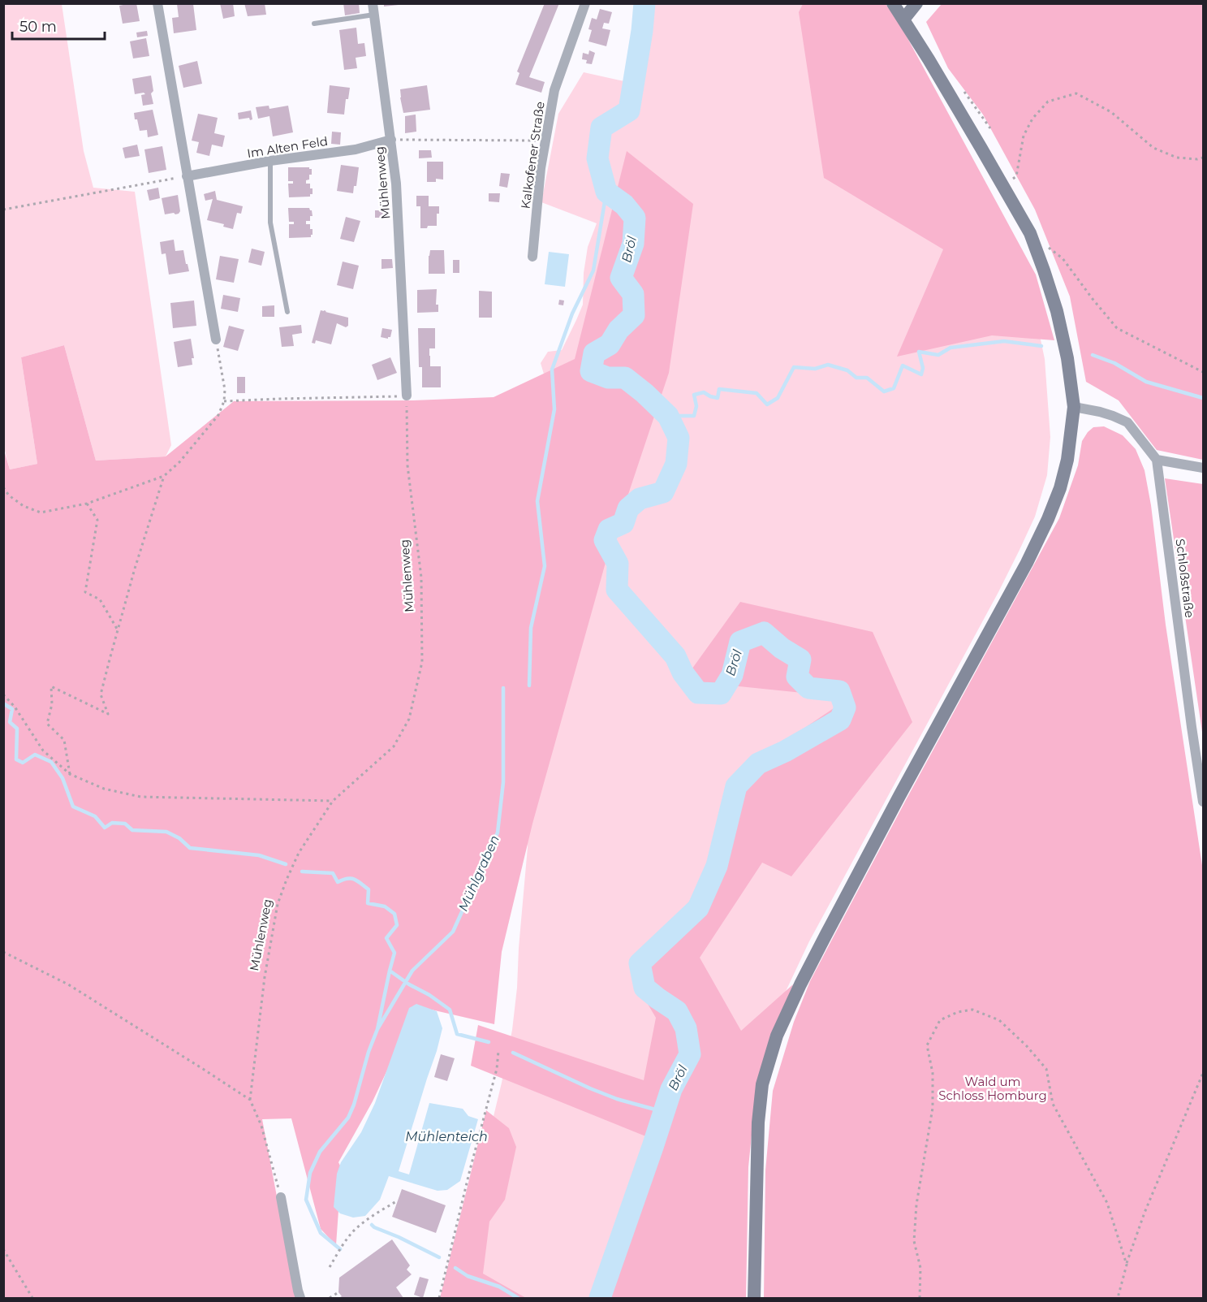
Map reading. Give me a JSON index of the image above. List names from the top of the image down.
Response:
{
  "streets": {
    "street": [
      "Im Alten Feld",
      "Kalkofener Straße",
      "Mühlenweg",
      "Schloßstraße"
    ]
  },
  "crossings": [
    ["Im Alten Feld", "Mühlenweg"]
  ],
  "water": ["Bröl", "Mühlgraben", "Mühlenteich"],
  "parks": ["Wald um Schloss Homburg"],
  "scale_bar": "50 m"
}
